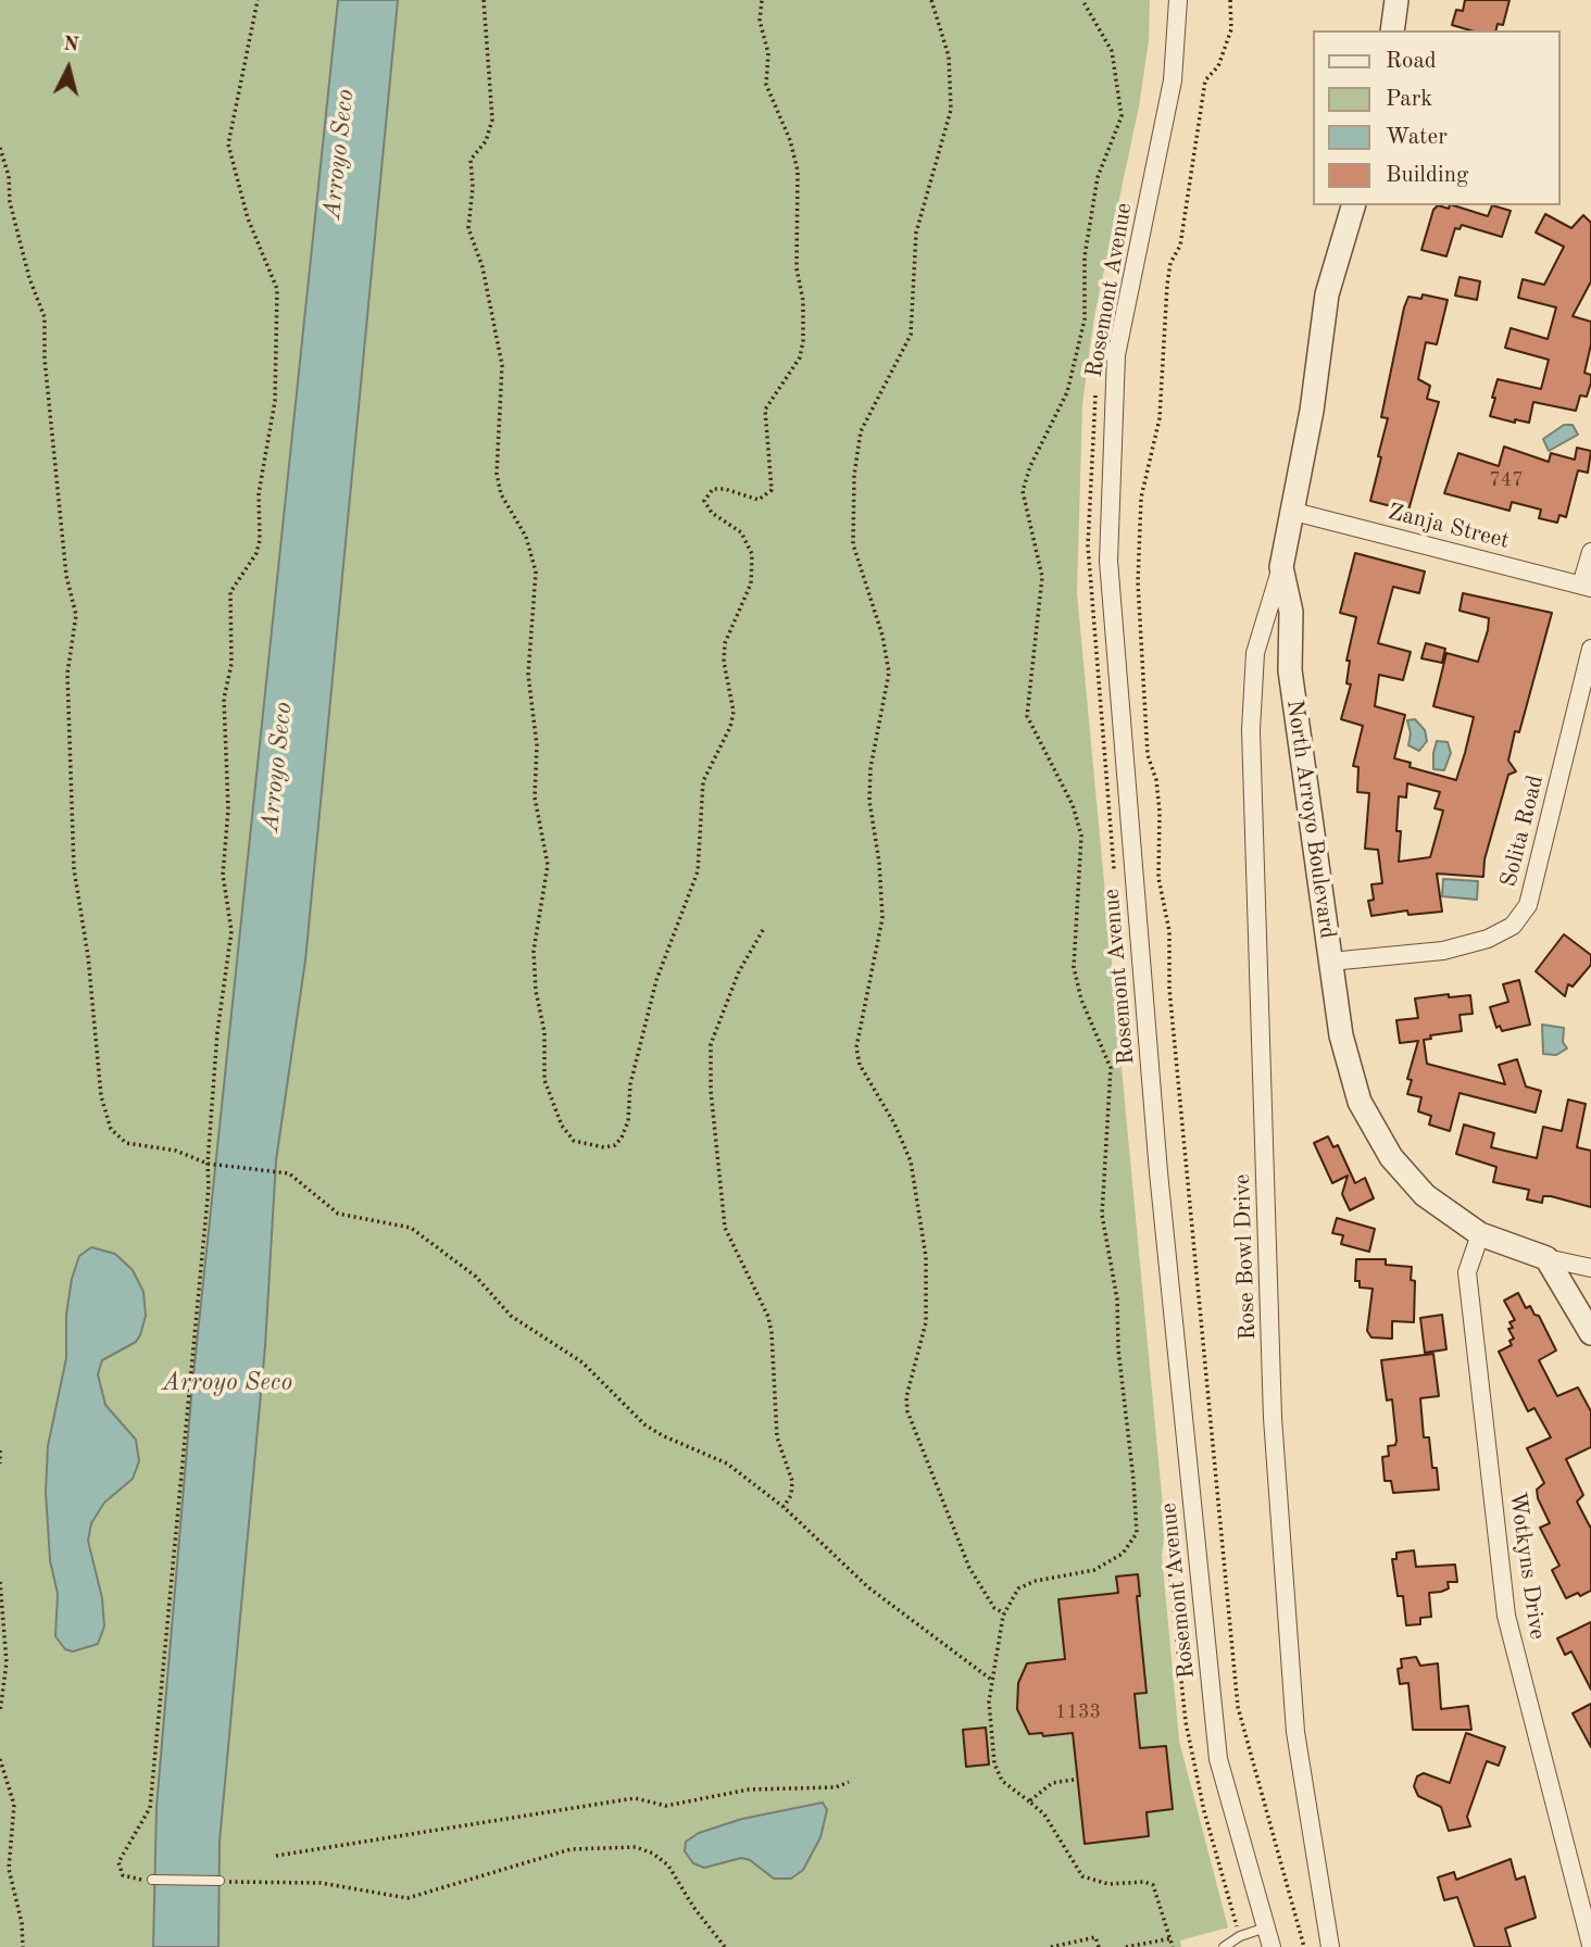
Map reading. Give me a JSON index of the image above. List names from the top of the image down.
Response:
{
  "streets": {
    "street": [
      "Rosemont Avenue",
      "Zanja Street",
      "North Arroyo Boulevard",
      "Solita Road",
      "Rose Bowl Drive",
      "Wotkyns Drive"
    ]
  },
  "crossings": [
    ["Zanja Street", "North Arroyo Boulevard"],
    ["North Arroyo Boulevard", "Solita Road"],
    ["North Arroyo Boulevard", "Rose Bowl Drive"],
    ["North Arroyo Boulevard", "Wotkyns Drive"]
  ],
  "water": ["Arroyo Seco"],
  "house_numbers": ["747", "1133"],
  "legend": [
    "Road",
    "Park",
    "Water",
    "Building"
  ],
  "north": "top"
}
